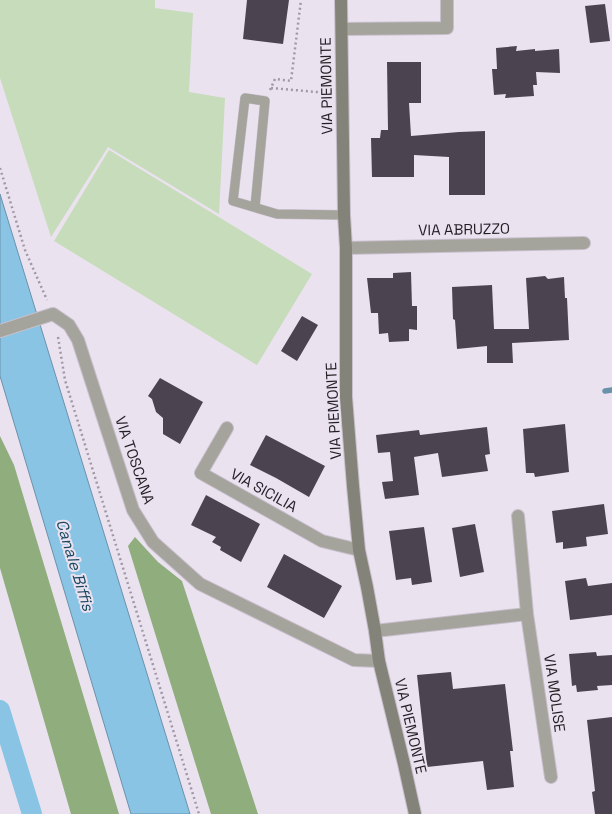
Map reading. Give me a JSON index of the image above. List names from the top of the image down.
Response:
{
  "streets": {
    "street": [
      "VIA PIEMONTE",
      "VIA ABRUZZO",
      "VIA TOSCANA",
      "VIA SICILIA",
      "VIA MOLISE"
    ]
  },
  "crossings": [
    ["VIA PIEMONTE", "VIA ABRUZZO"],
    ["VIA PIEMONTE", "VIA TOSCANA"],
    ["VIA PIEMONTE", "VIA SICILIA"]
  ],
  "water": ["Canale Biffis"]
}
